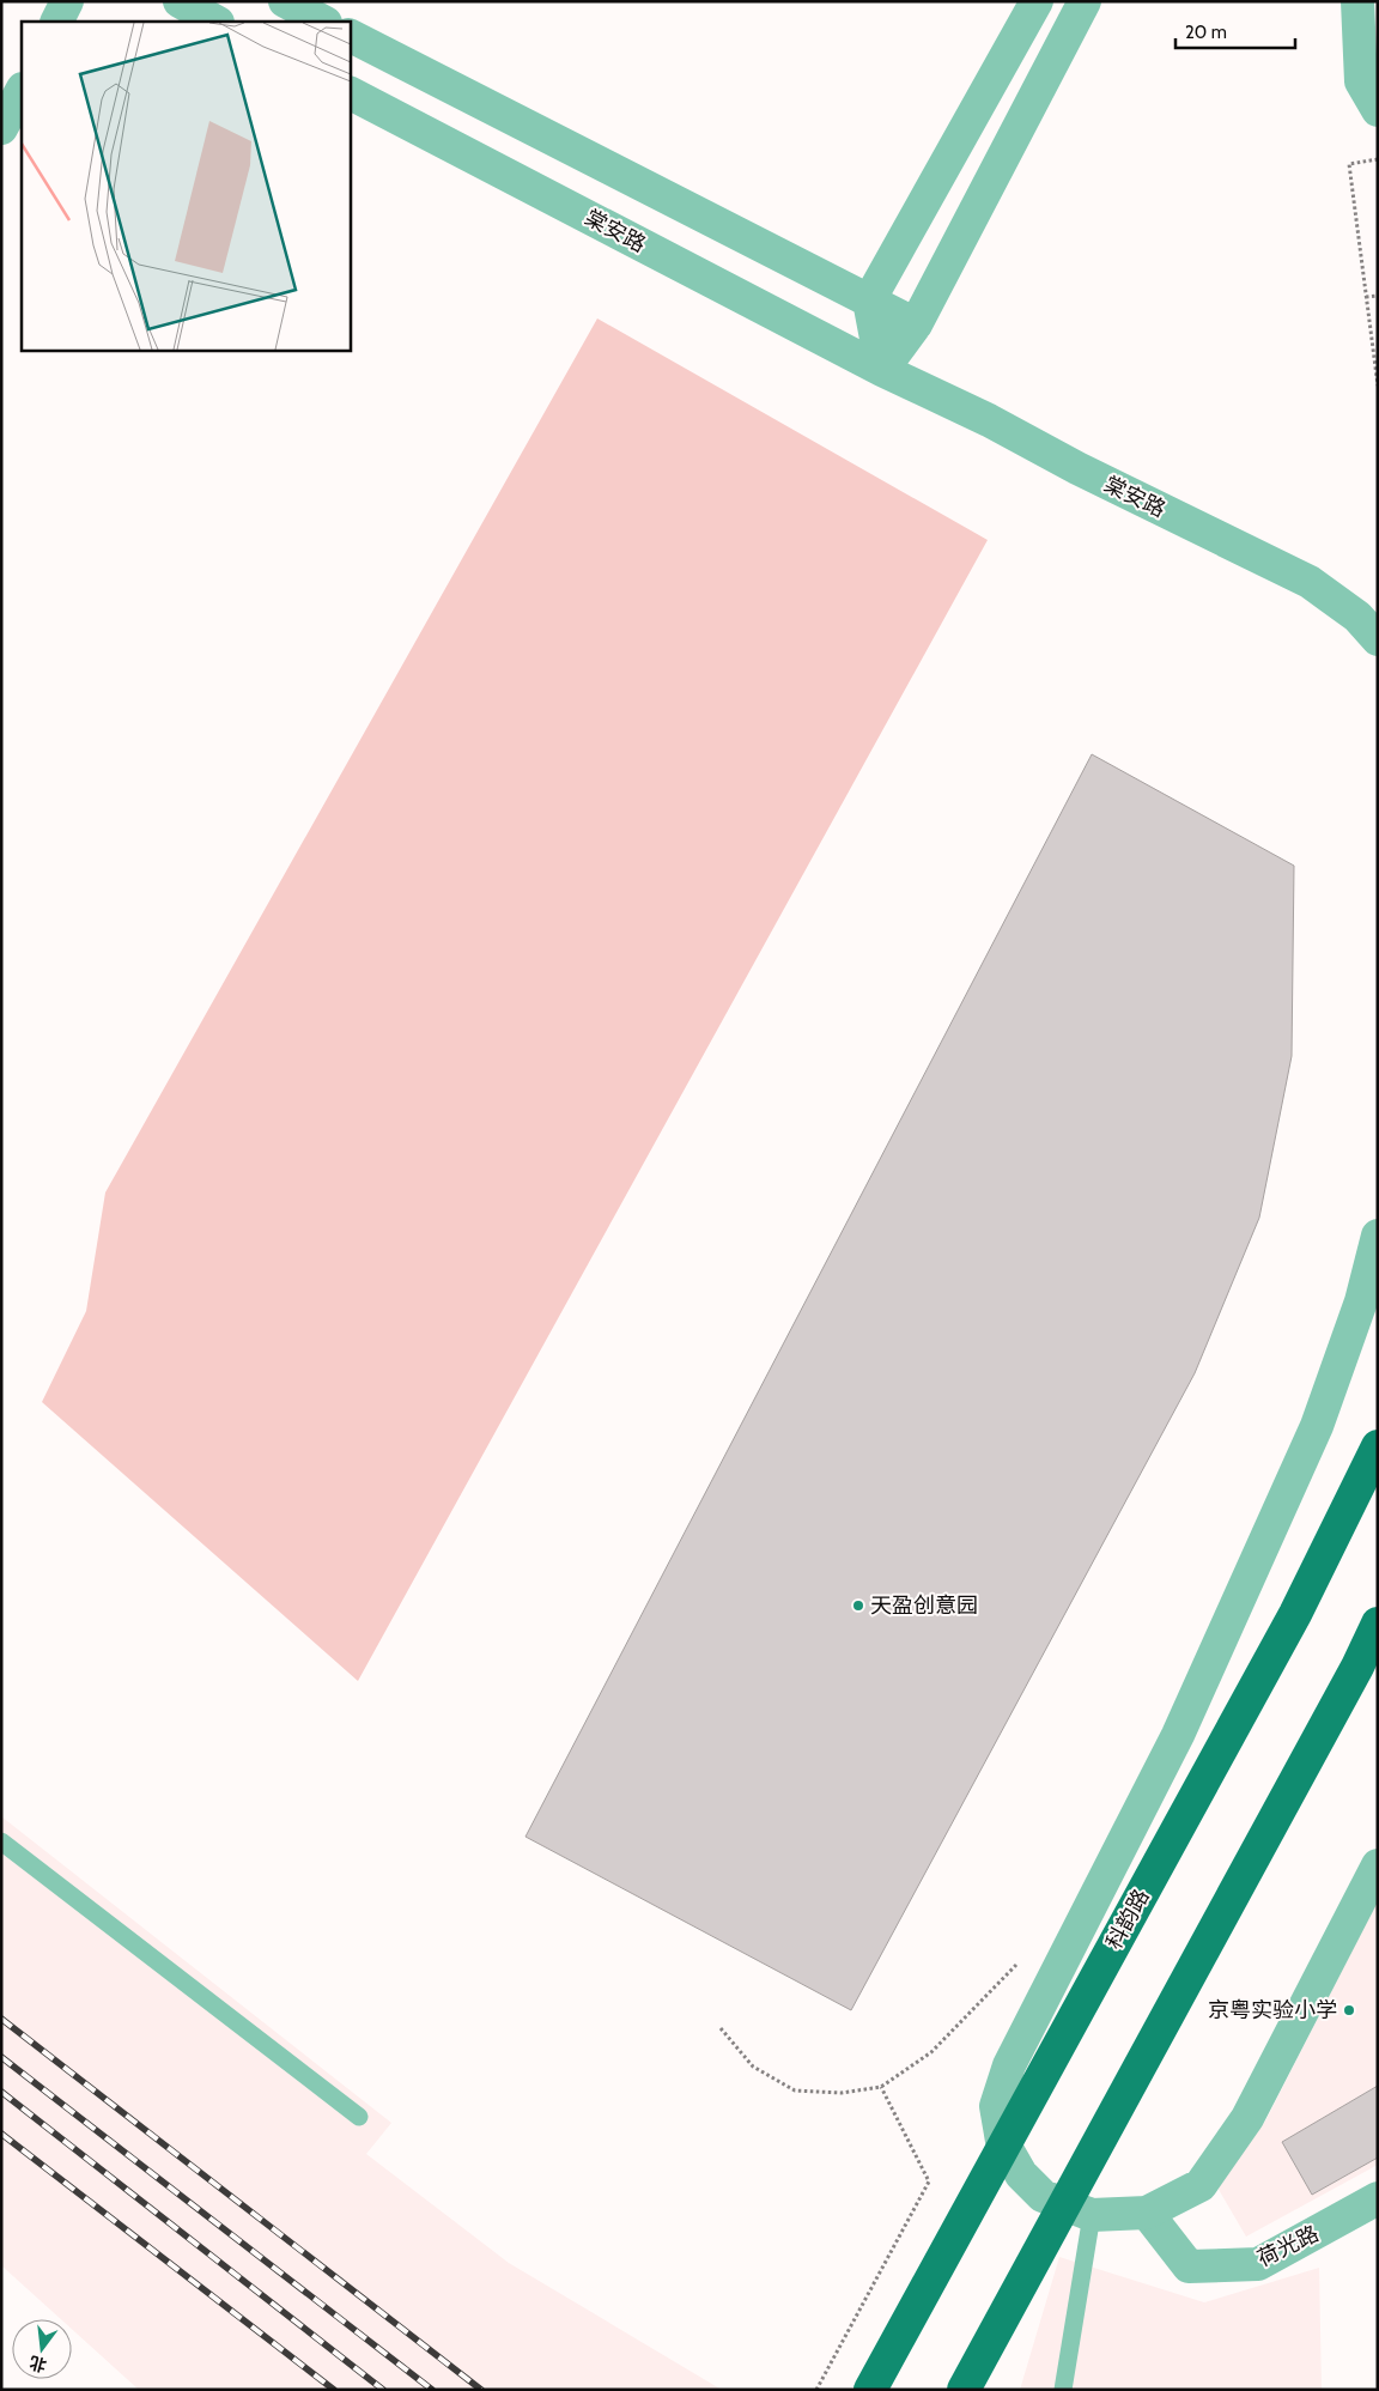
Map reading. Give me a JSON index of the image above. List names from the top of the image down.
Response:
{
  "streets": {
    "highway": ["科韵路"],
    "street": ["棠安路", "荷光路"]
  },
  "places": ["天盈创意园", "京粤实验小学"],
  "scale_bar": "20 m",
  "north": "bottom"
}
